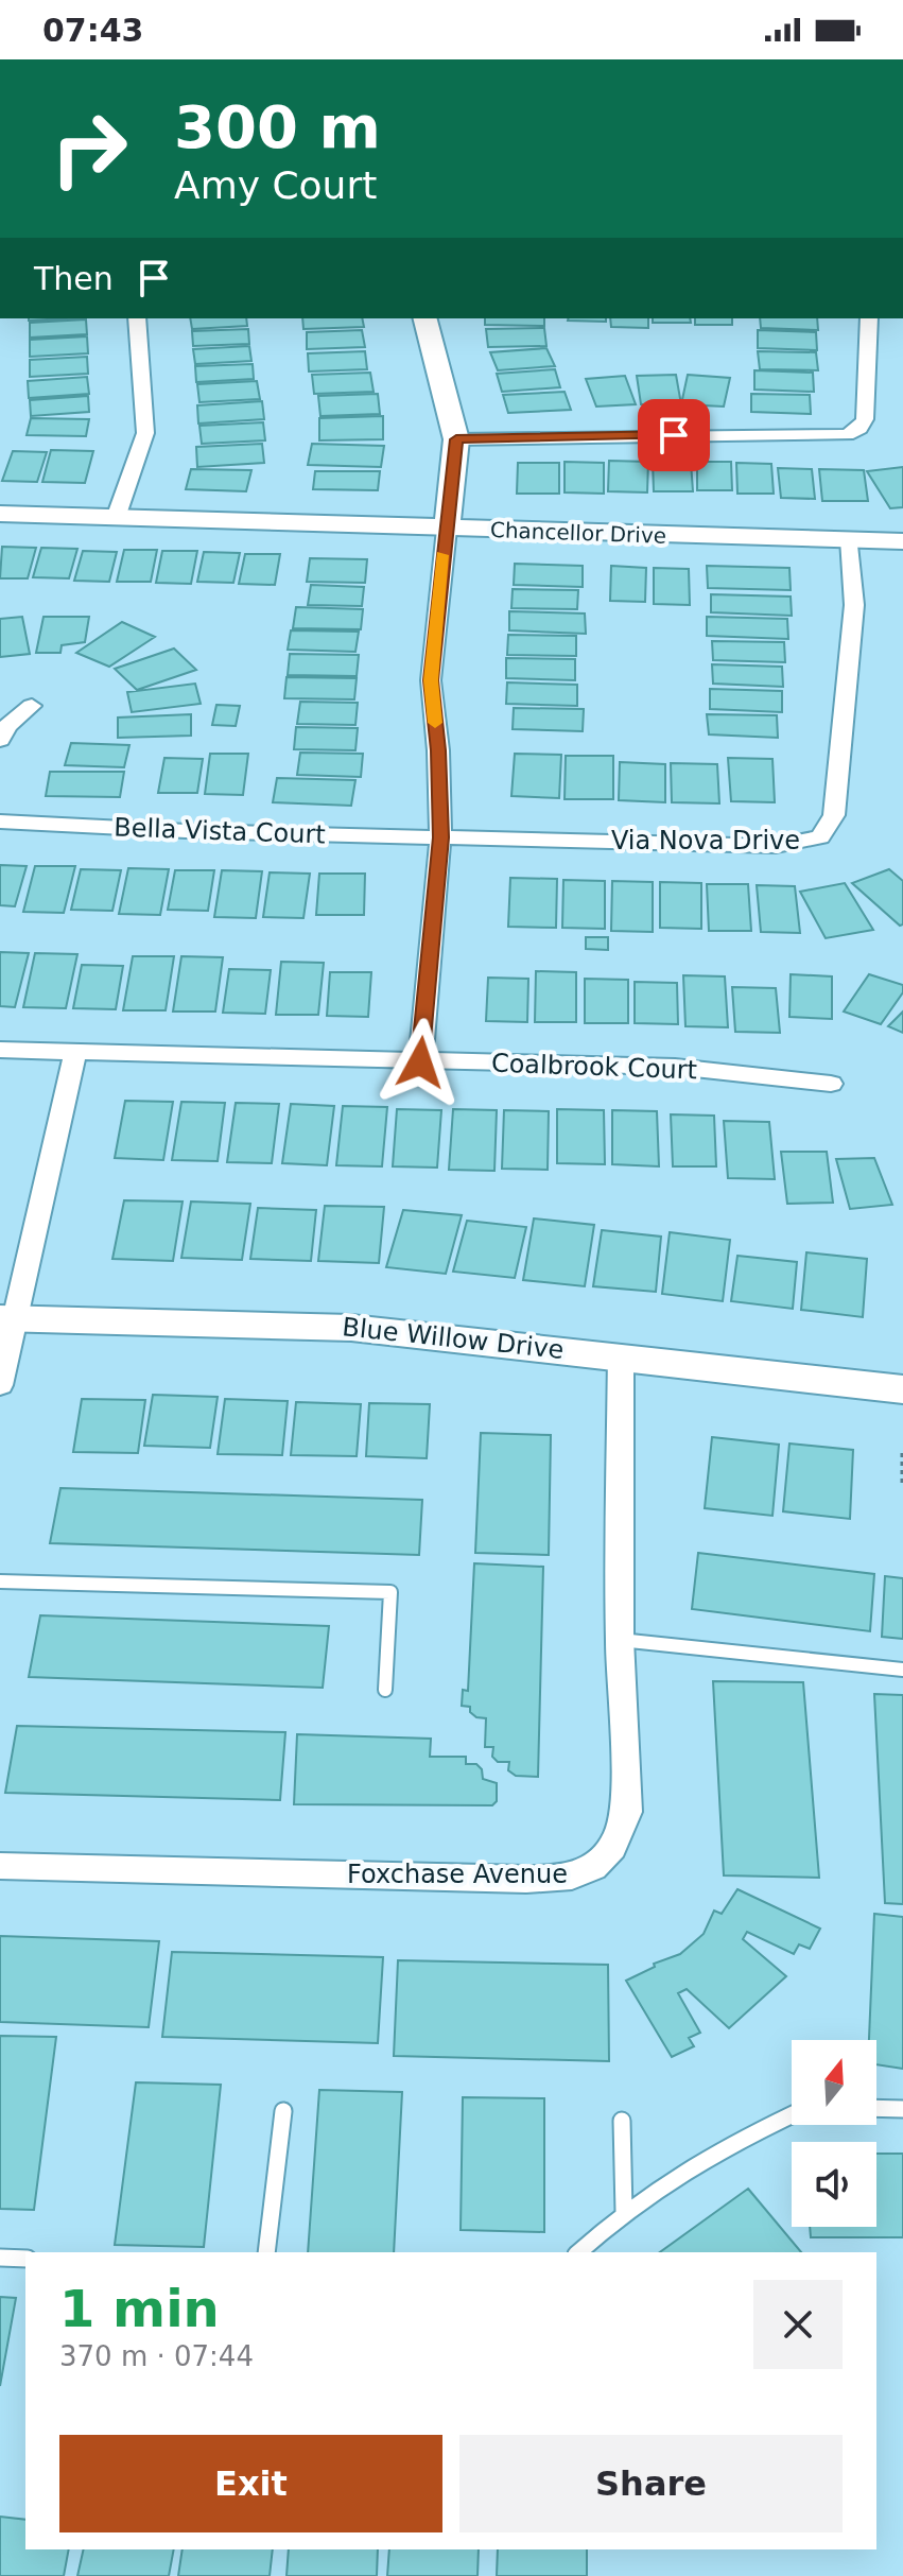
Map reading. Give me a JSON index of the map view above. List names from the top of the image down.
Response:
{
  "streets": {
    "street": [
      "Chancellor Drive",
      "Bella Vista Court",
      "Via Nova Drive",
      "Coalbrook Court",
      "Blue Willow Drive",
      "Foxchase Avenue"
    ]
  },
  "crossings": [
    ["Chancellor Drive", "Via Nova Drive"],
    ["Bella Vista Court", "Via Nova Drive"],
    ["Blue Willow Drive", "Foxchase Avenue"]
  ],
  "north": "top",
  "page": {
    "status": "07:43",
    "turn": ["300 m", "Amy Court"],
    "then": "Then",
    "heading": ["1 min", "370 m · 07:44"],
    "buttons": ["Exit", "Share"]
  }
}
